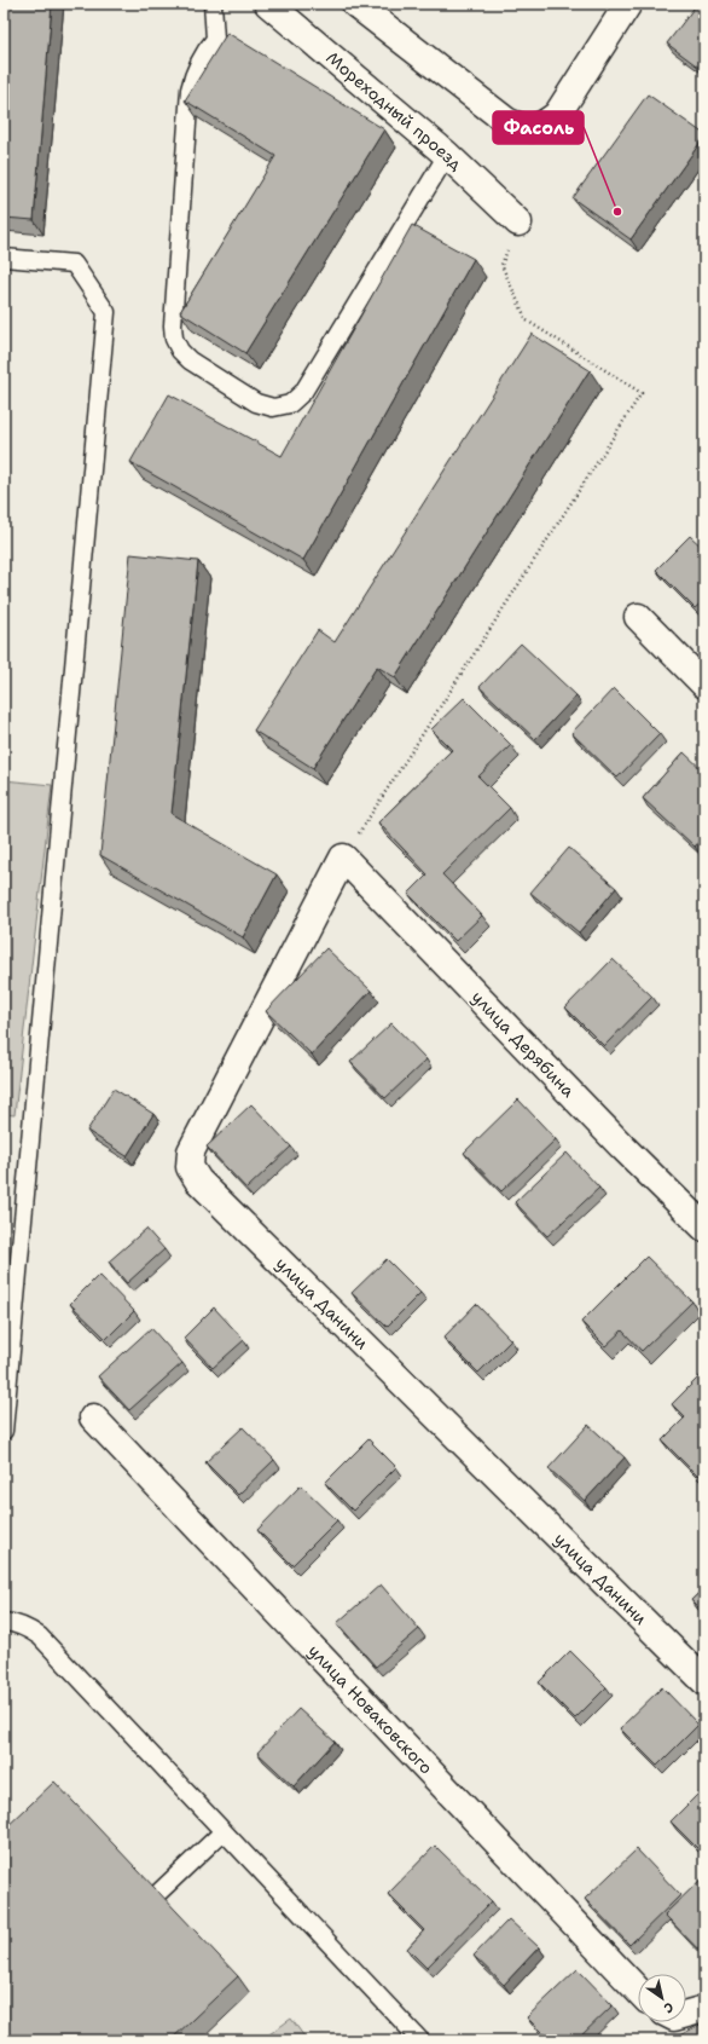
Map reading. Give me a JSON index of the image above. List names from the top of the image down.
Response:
{
  "streets": {
    "street": [
      "Мореходный проезд",
      "улица Дерябина",
      "улица Данини",
      "улица Новаковского"
    ]
  },
  "crossings": [
    ["улица Дерябина", "улица Данини"]
  ],
  "places": ["Фасоль"],
  "north": "bottom right"
}
